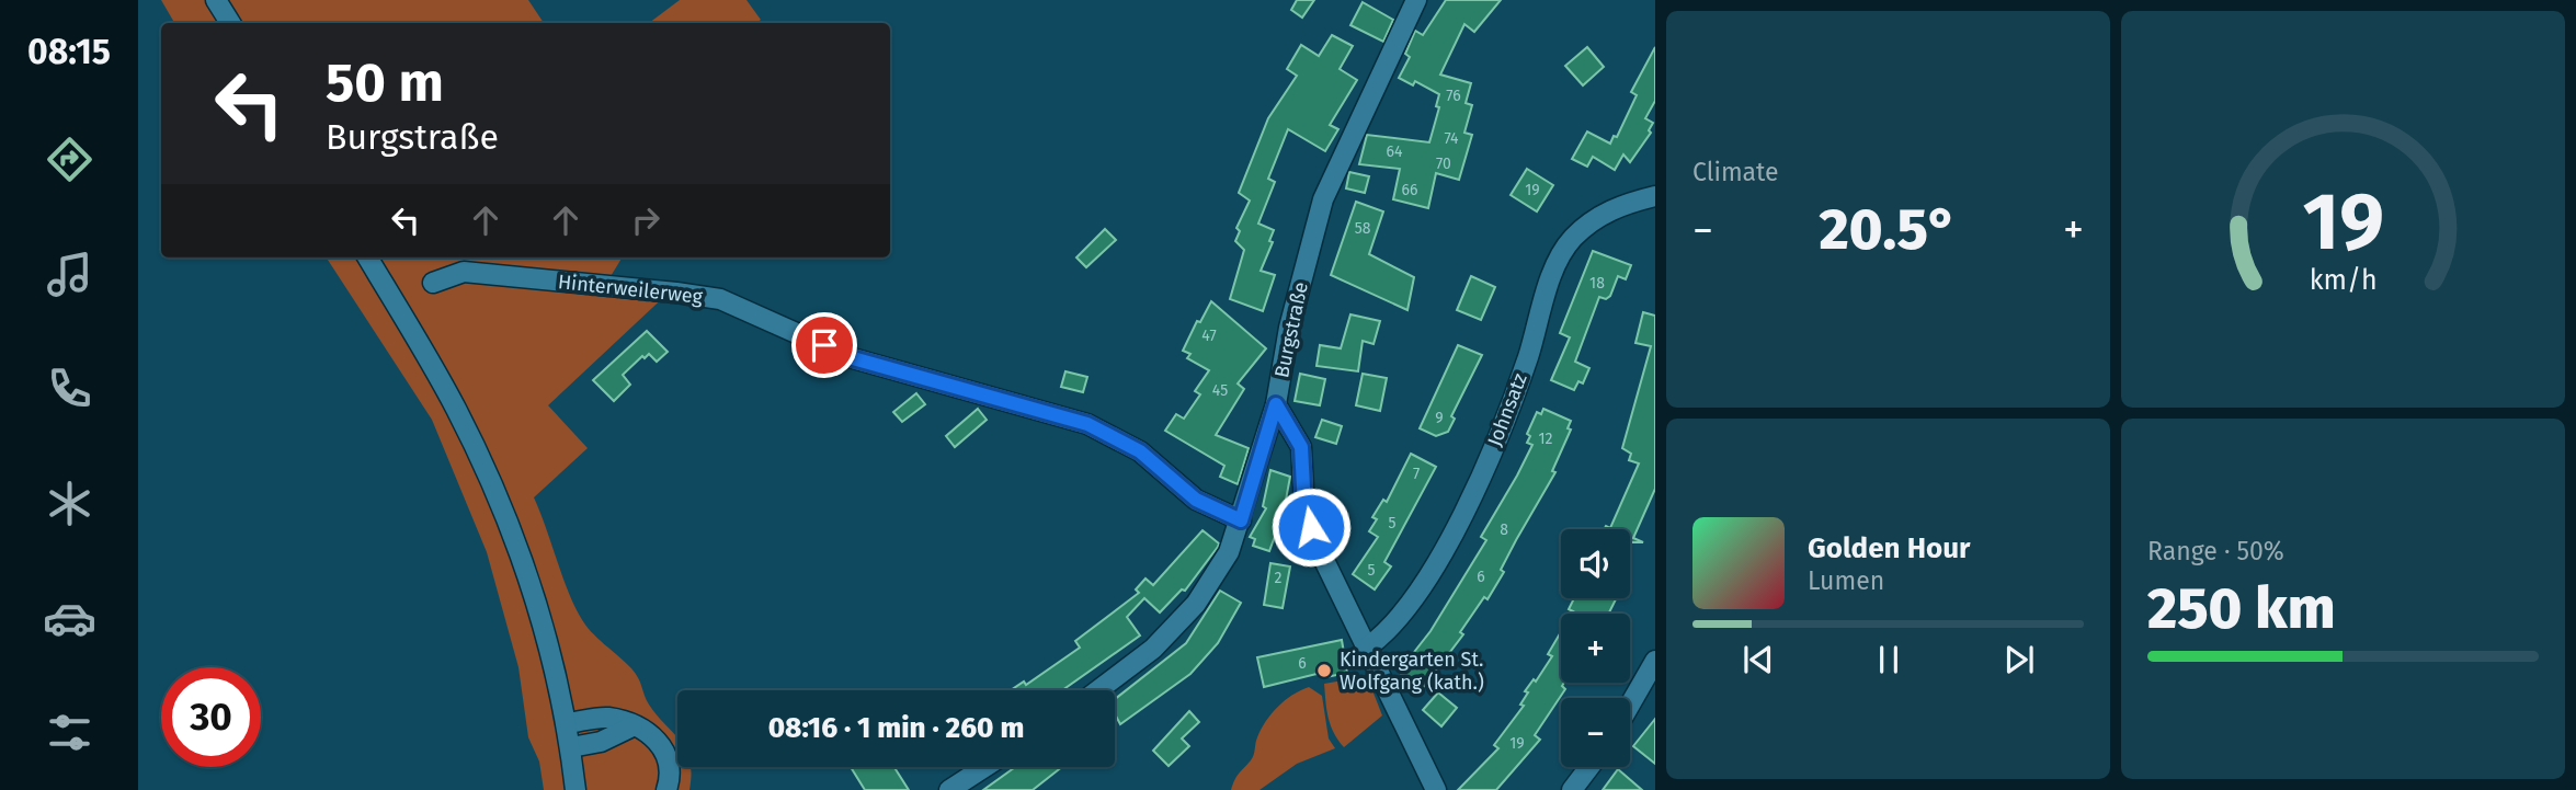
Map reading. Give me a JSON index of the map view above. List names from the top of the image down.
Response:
{
  "streets": {
    "street": ["Hinterweilerweg", "Burgstraße", "Johnsatz"]
  },
  "crossings": [
    ["Hinterweilerweg", "Burgstraße"]
  ],
  "places": ["Kindergarten St. Wolfgang (kath.)"],
  "house_numbers": [
    "76",
    "74",
    "64",
    "70",
    "66",
    "19",
    "58",
    "18",
    "47",
    "45",
    "9",
    "12",
    "7",
    "5",
    "8",
    "5",
    "6",
    "2",
    "6",
    "19"
  ],
  "page": {
    "tabs": "08:15",
    "tile": [
      "Climate",
      ["Range · 50%", "250 km"]
    ],
    "turn": ["50 m", "Burgstraße"],
    "heat": ["−", "20.5°", "+"],
    "song": ["Golden Hour", "Lumen"],
    "map_buttons": ["+", "−"],
    "limit": "30",
    "trip": "08:16 · 1 min · 260 m",
    "gauge": ["19", "km/h"]
  }
}
